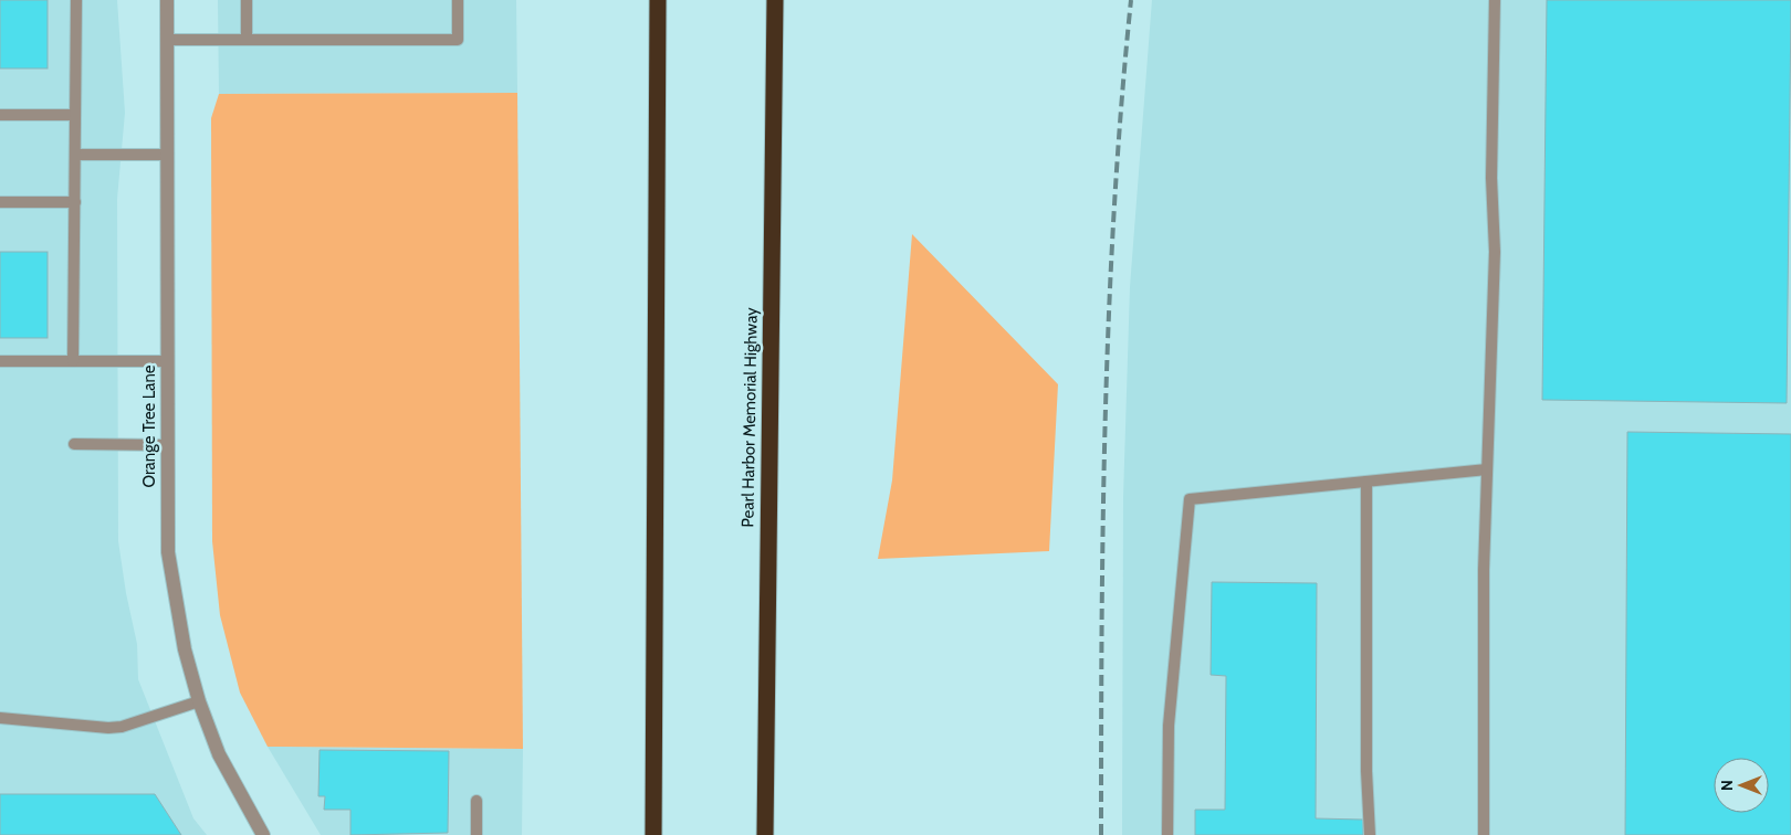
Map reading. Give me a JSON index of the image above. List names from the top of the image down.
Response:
{
  "streets": {
    "highway": ["Pearl Harbor Memorial Highway"],
    "street": ["Orange Tree Lane"]
  },
  "north": "left"
}
